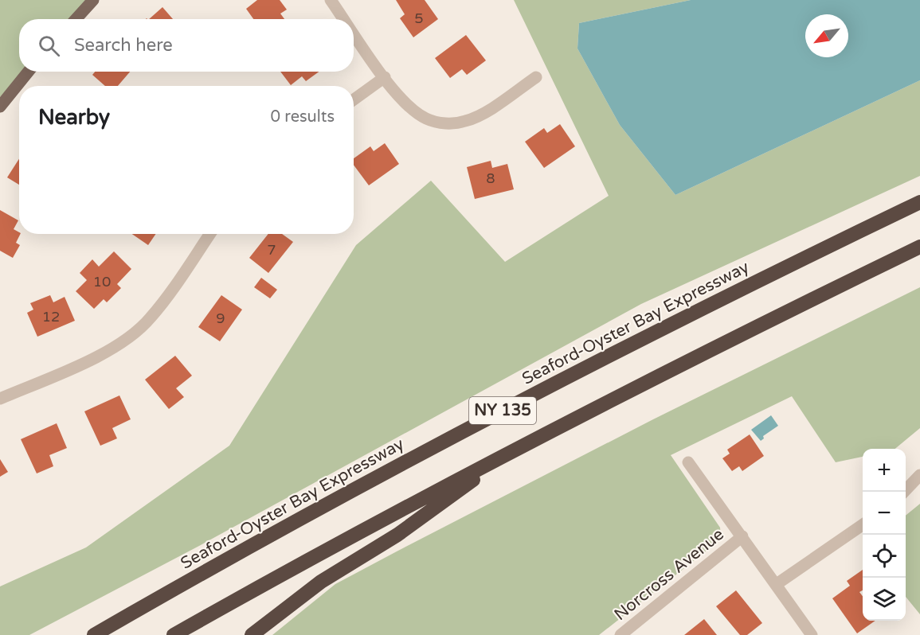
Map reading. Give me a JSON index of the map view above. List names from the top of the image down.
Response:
{
  "streets": {
    "highway": ["Seaford-Oyster Bay Expressway", "NY 135"],
    "street": ["Norcross Avenue"]
  },
  "house_numbers": [
    "5",
    "8",
    "7",
    "10",
    "12",
    "9"
  ],
  "north": "bottom left",
  "page": {
    "search": "Search here",
    "heading": ["Nearby", "0 results"],
    "map_buttons": ["+", "−"]
  }
}
